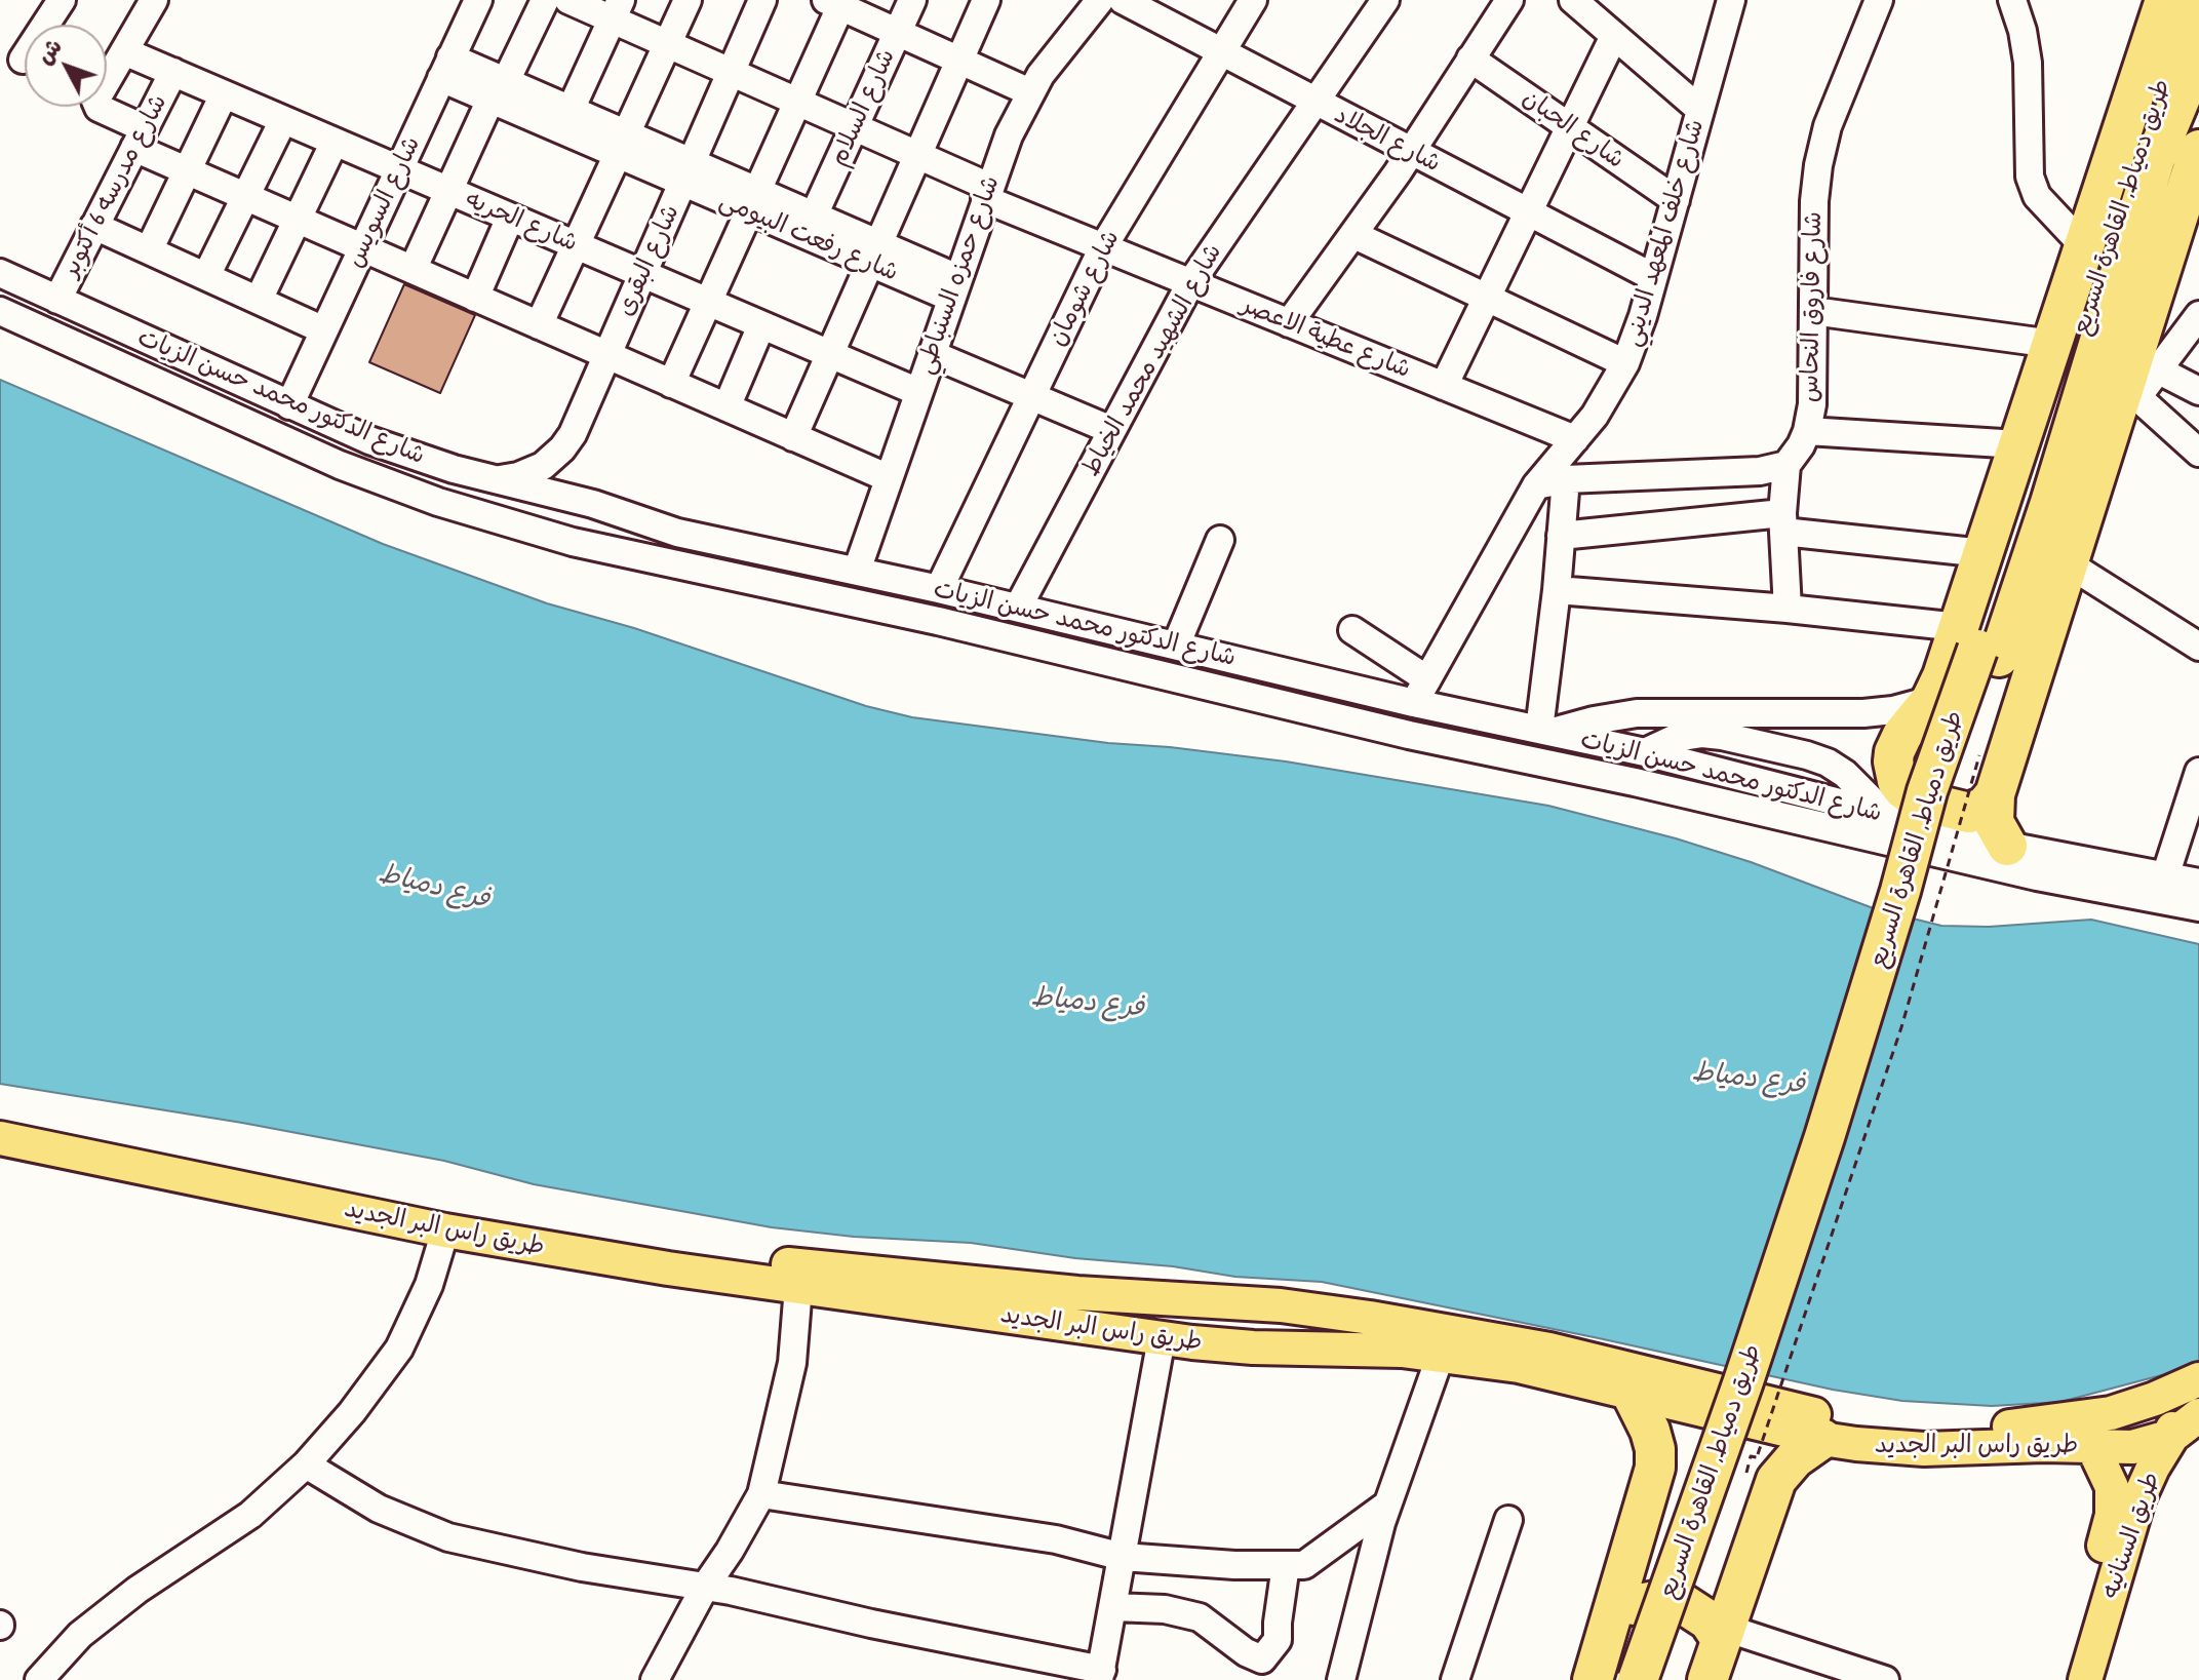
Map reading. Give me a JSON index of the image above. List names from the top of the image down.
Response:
{
  "streets": {
    "highway": ["طريق دمياط, القاهرة السريع"],
    "main road": ["طريق راس البر الجديد", "طريق السنانيه"],
    "street": [
      "شارع السلام",
      "شارع الحبان",
      "شارع الجلاد",
      "شارع مدرسه 6 أكتوبر",
      "شارع السويس",
      "شارع الحريه",
      "شارع خلف المعهد الديني",
      "شارع رفعت البيومى",
      "شارع البقرى",
      "شارع حمزه السنباطي",
      "شارع شومان",
      "شارع فاروق النحاس",
      "شارع عطية الاعصر",
      "شارع الشهيد محمد الخياط",
      "شارع الدكتور محمد حسن الزيات"
    ]
  },
  "crossings": [
    ["شارع السلام", "شارع رفعت البيومى"],
    ["شارع السلام", "شارع عطية الاعصر"],
    ["شارع الحبان", "شارع خلف المعهد الديني"],
    ["شارع الجلاد", "شارع خلف المعهد الديني"],
    ["شارع الجلاد", "شارع شومان"],
    ["شارع الجلاد", "شارع الشهيد محمد الخياط"],
    ["شارع مدرسه 6 أكتوبر", "شارع الحريه"],
    ["شارع مدرسه 6 أكتوبر", "شارع الدكتور محمد حسن الزيات"],
    ["شارع السويس", "شارع الحريه"],
    ["شارع السويس", "شارع رفعت البيومى"],
    ["شارع السويس", "شارع الدكتور محمد حسن الزيات"],
    ["شارع الحريه", "شارع البقرى"],
    ["شارع الحريه", "شارع حمزه السنباطي"],
    ["شارع خلف المعهد الديني", "شارع عطية الاعصر"],
    ["شارع خلف المعهد الديني", "شارع الدكتور محمد حسن الزيات"],
    ["شارع رفعت البيومى", "شارع البقرى"],
    ["شارع رفعت البيومى", "شارع حمزه السنباطي"],
    ["شارع البقرى", "شارع عطية الاعصر"],
    ["شارع البقرى", "شارع الدكتور محمد حسن الزيات"],
    ["شارع حمزه السنباطي", "شارع عطية الاعصر"],
    ["شارع حمزه السنباطي", "شارع الدكتور محمد حسن الزيات"],
    ["شارع شومان", "شارع عطية الاعصر"],
    ["شارع شومان", "شارع الدكتور محمد حسن الزيات"],
    ["شارع عطية الاعصر", "شارع الشهيد محمد الخياط"],
    ["شارع الشهيد محمد الخياط", "شارع الدكتور محمد حسن الزيات"],
    ["طريق راس البر الجديد", "طريق السنانيه"]
  ],
  "water": ["فرع دمياط"],
  "north": "top left"
}
